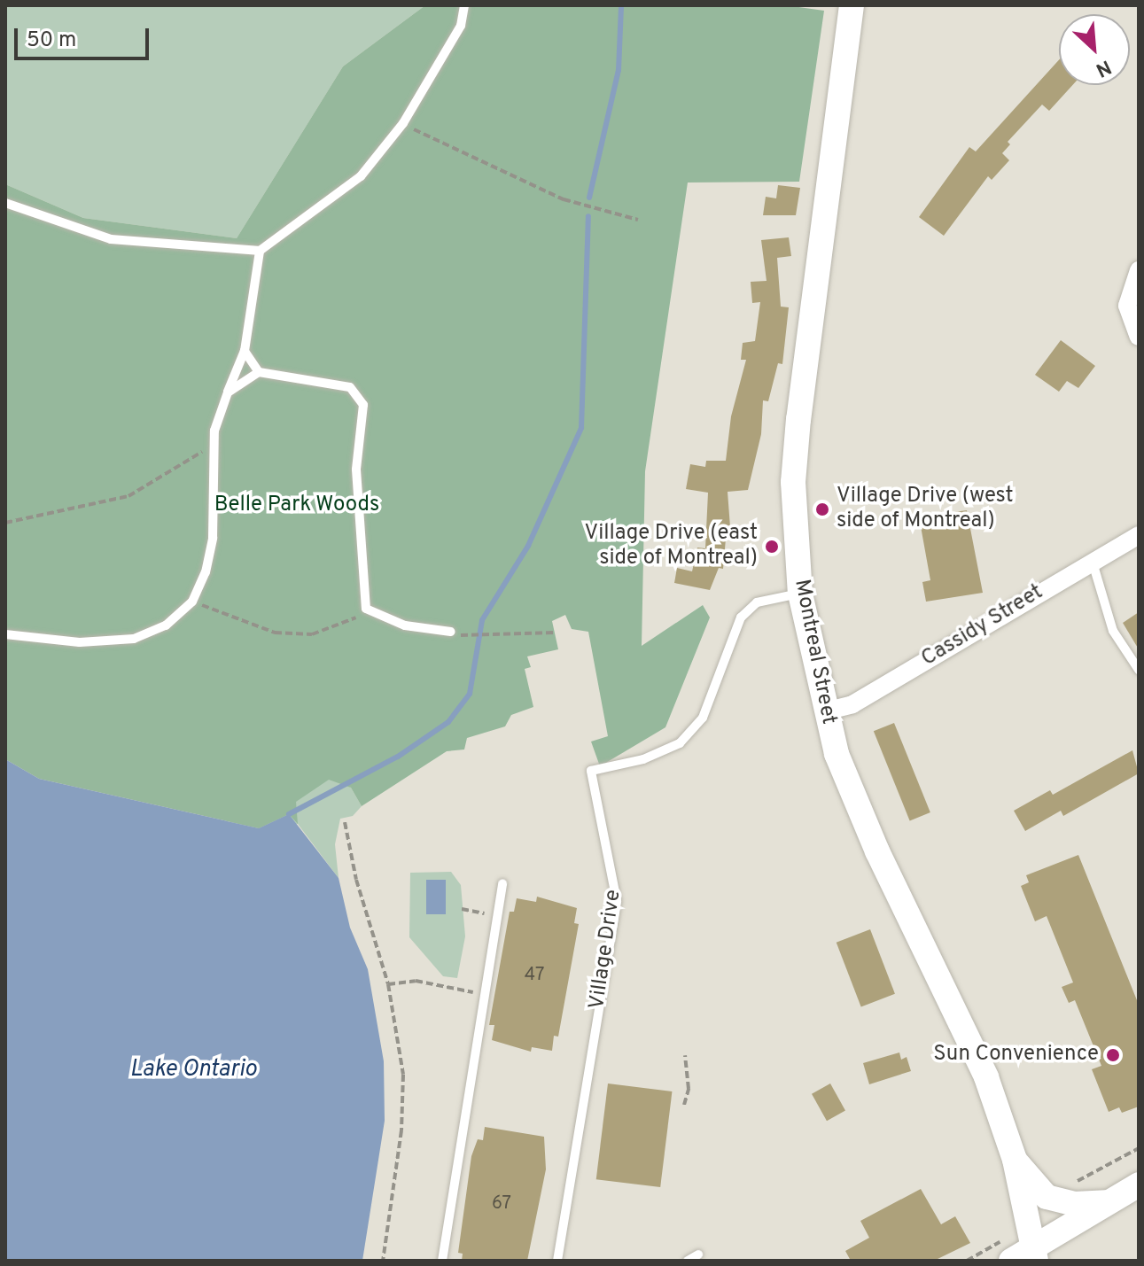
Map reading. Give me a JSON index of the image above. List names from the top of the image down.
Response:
{
  "streets": {
    "main road": ["Montreal Street"],
    "street": ["Cassidy Street"],
    "lane": ["Village Drive"]
  },
  "crossings": [
    ["Cassidy Street", "Montreal Street"],
    ["Montreal Street", "Village Drive"]
  ],
  "water": ["Lake Ontario"],
  "parks": ["Belle Park Woods"],
  "places": ["Village Drive (west side of Montreal)", "Village Drive (east side of Montreal)", "Sun Convenience"],
  "house_numbers": ["47", "67"],
  "scale_bar": "50 m",
  "north": "bottom right"
}
